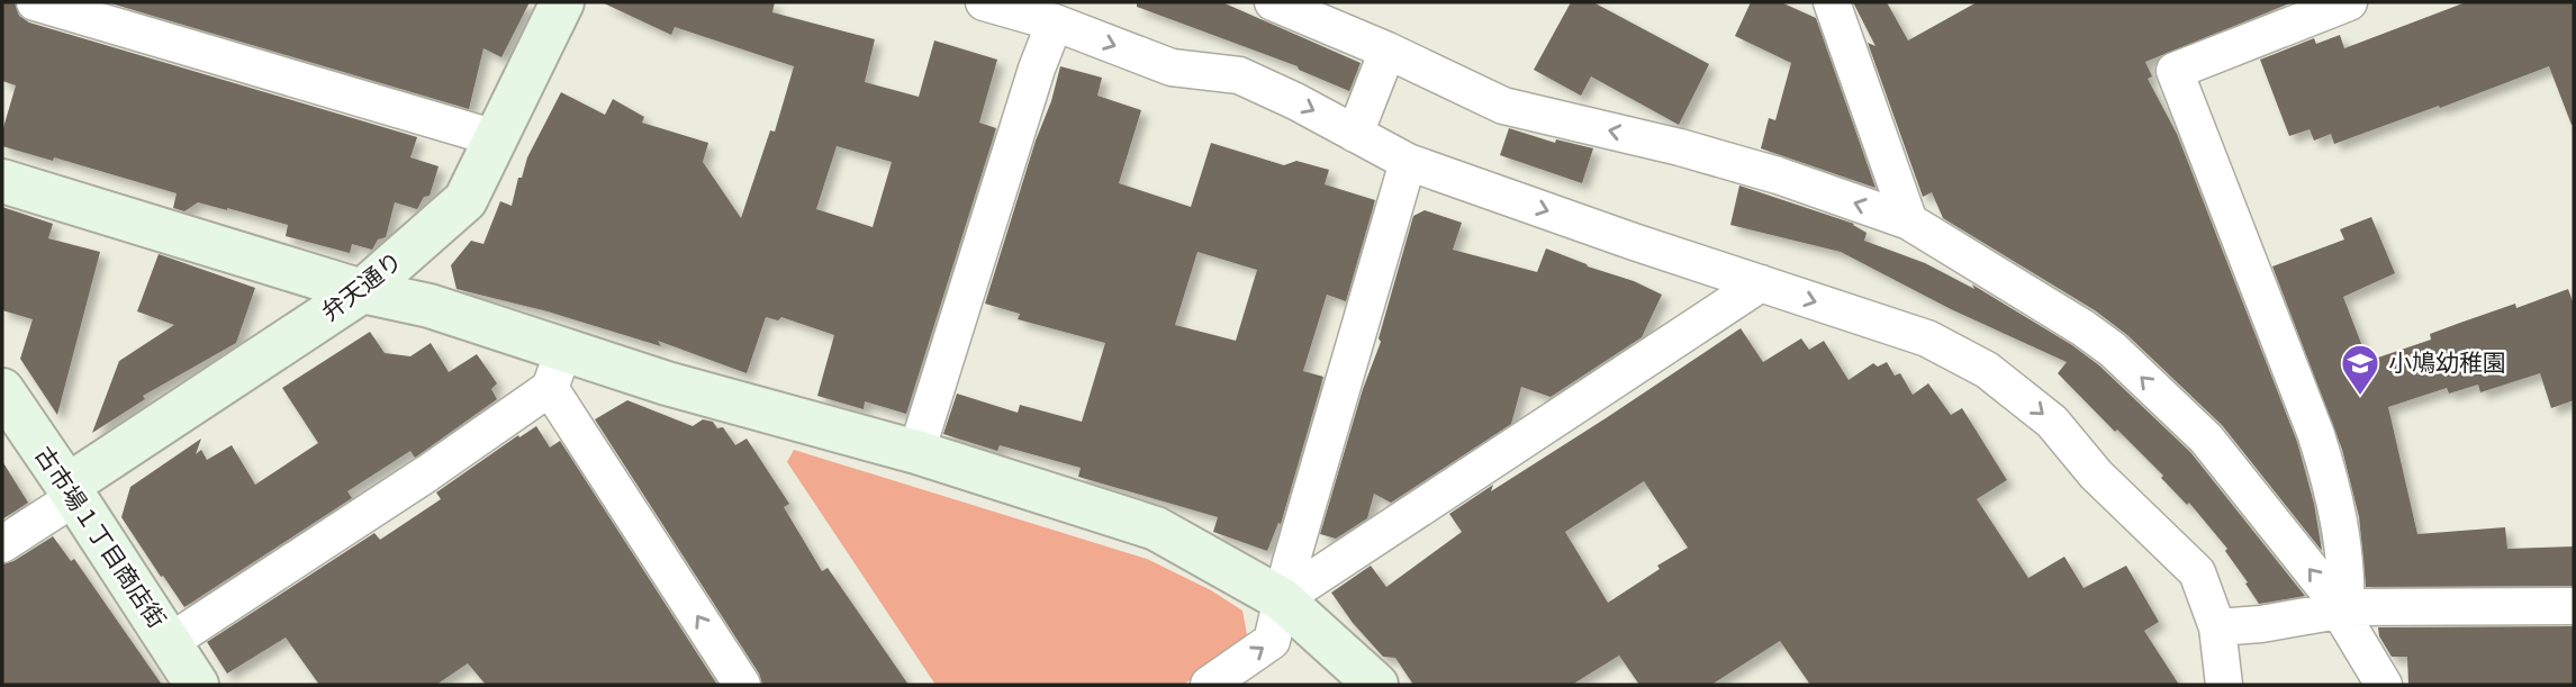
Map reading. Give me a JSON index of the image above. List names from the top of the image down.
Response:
{
  "streets": {
    "street": ["弁天通り", "古市場１丁目商店街"]
  },
  "crossings": [
    ["弁天通り", "古市場１丁目商店街"]
  ],
  "places": {
    "school or university": ["小鳩幼稚園"]
  }
}
